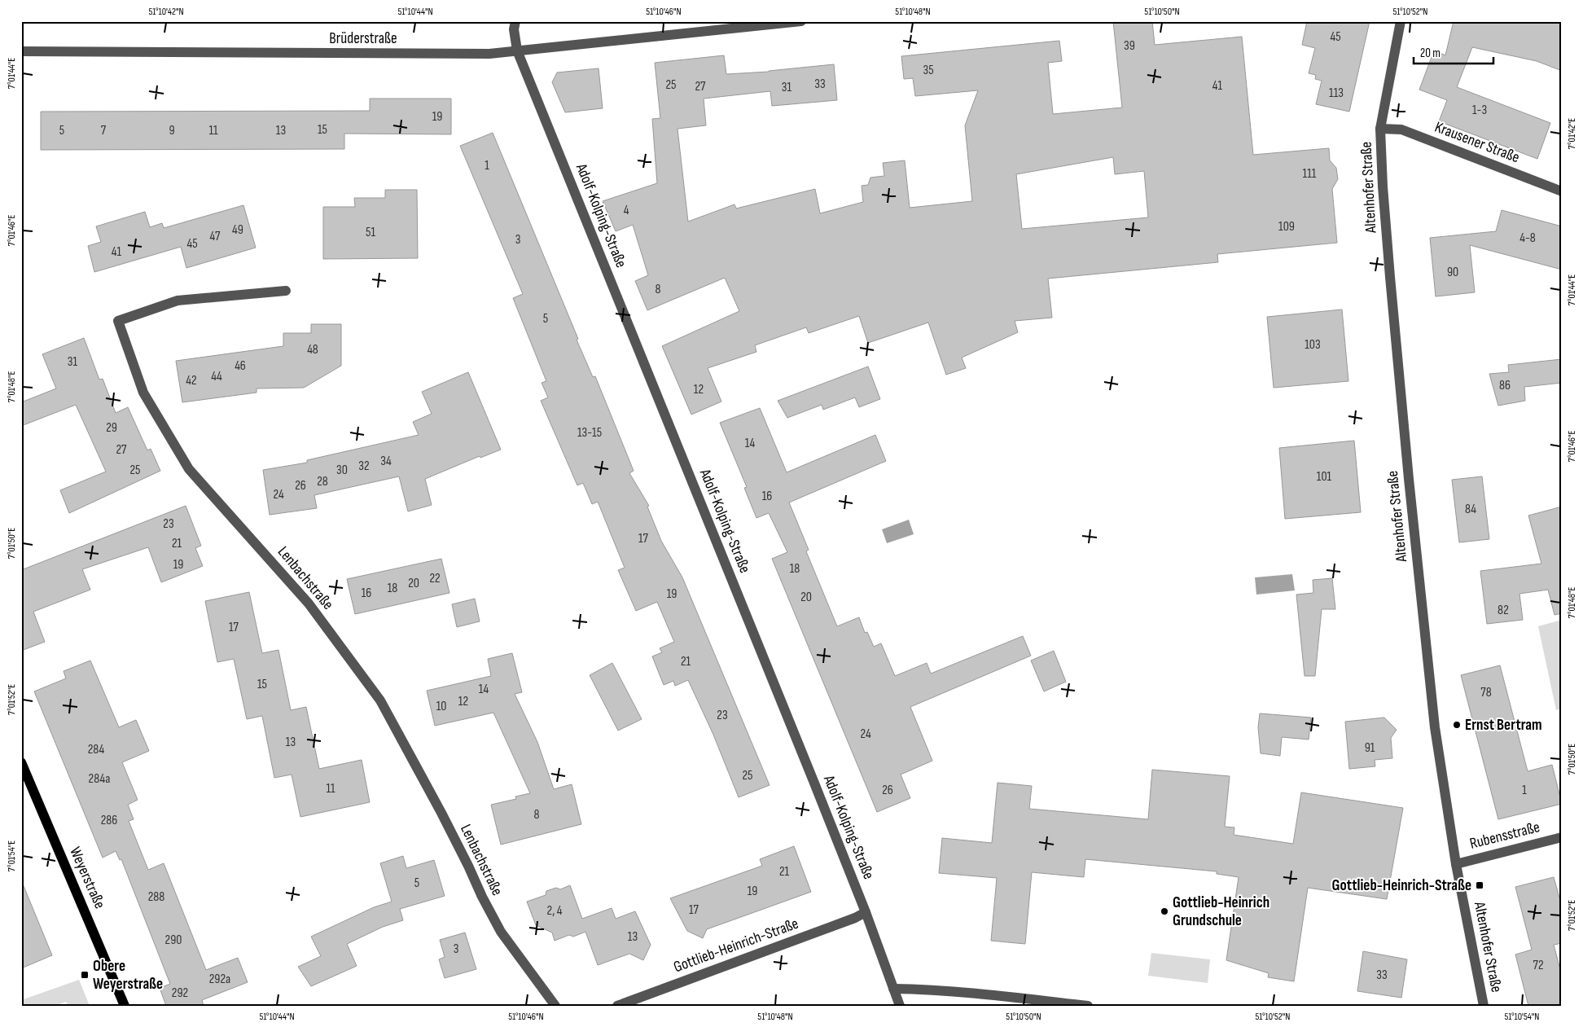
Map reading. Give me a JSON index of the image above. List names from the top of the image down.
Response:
{
  "streets": {
    "main road": ["Weyerstraße"],
    "street": [
      "Brüderstraße",
      "Krausener Straße",
      "Altenhofer Straße",
      "Adolf-Kolping-Straße",
      "Lenbachstraße",
      "Rubensstraße",
      "Gottlieb-Heinrich-Straße"
    ]
  },
  "crossings": [
    ["Brüderstraße", "Adolf-Kolping-Straße"],
    ["Krausener Straße", "Altenhofer Straße"],
    ["Altenhofer Straße", "Rubensstraße"],
    ["Adolf-Kolping-Straße", "Gottlieb-Heinrich-Straße"]
  ],
  "places": {
    "other": ["Ernst Bertram", "Gottlieb-Heinrich Grundschule"],
    "transit": ["Gottlieb-Heinrich-Straße", "Obere Weyerstraße"]
  },
  "house_numbers": [
    "45",
    "39",
    "35",
    "33",
    "25",
    "41",
    "27",
    "31",
    "113",
    "1-3",
    "19",
    "15",
    "5",
    "7",
    "9",
    "11",
    "13",
    "1",
    "111",
    "4",
    "109",
    "49",
    "51",
    "47",
    "4-8",
    "3",
    "45",
    "41",
    "90",
    "8",
    "5",
    "103",
    "48",
    "31",
    "46",
    "44",
    "42",
    "86",
    "12",
    "29",
    "13-15",
    "14",
    "27",
    "34",
    "32",
    "25",
    "30",
    "101",
    "28",
    "26",
    "24",
    "16",
    "84",
    "23",
    "17",
    "21",
    "19",
    "18",
    "22",
    "20",
    "18",
    "16",
    "19",
    "20",
    "82",
    "17",
    "21",
    "15",
    "14",
    "78",
    "12",
    "10",
    "23",
    "24",
    "13",
    "91",
    "284",
    "25",
    "284a",
    "11",
    "26",
    "1",
    "8",
    "286",
    "21",
    "5",
    "19",
    "288",
    "17",
    "2, 4",
    "13",
    "290",
    "3",
    "72",
    "33",
    "292a",
    "292"
  ],
  "scale_bar": "20 m",
  "coordinates": [
    "51°10'42\"N",
    "51°10'44\"N",
    "51°10'46\"N",
    "51°10'48\"N",
    "51°10'50\"N",
    "51°10'52\"N",
    "7°01'44\"E",
    "7°01'42\"E",
    "7°01'46\"E",
    "7°01'48\"E",
    "7°01'50\"E",
    "7°01'52\"E",
    "7°01'54\"E",
    "51°10'54\"N"
  ]
}
